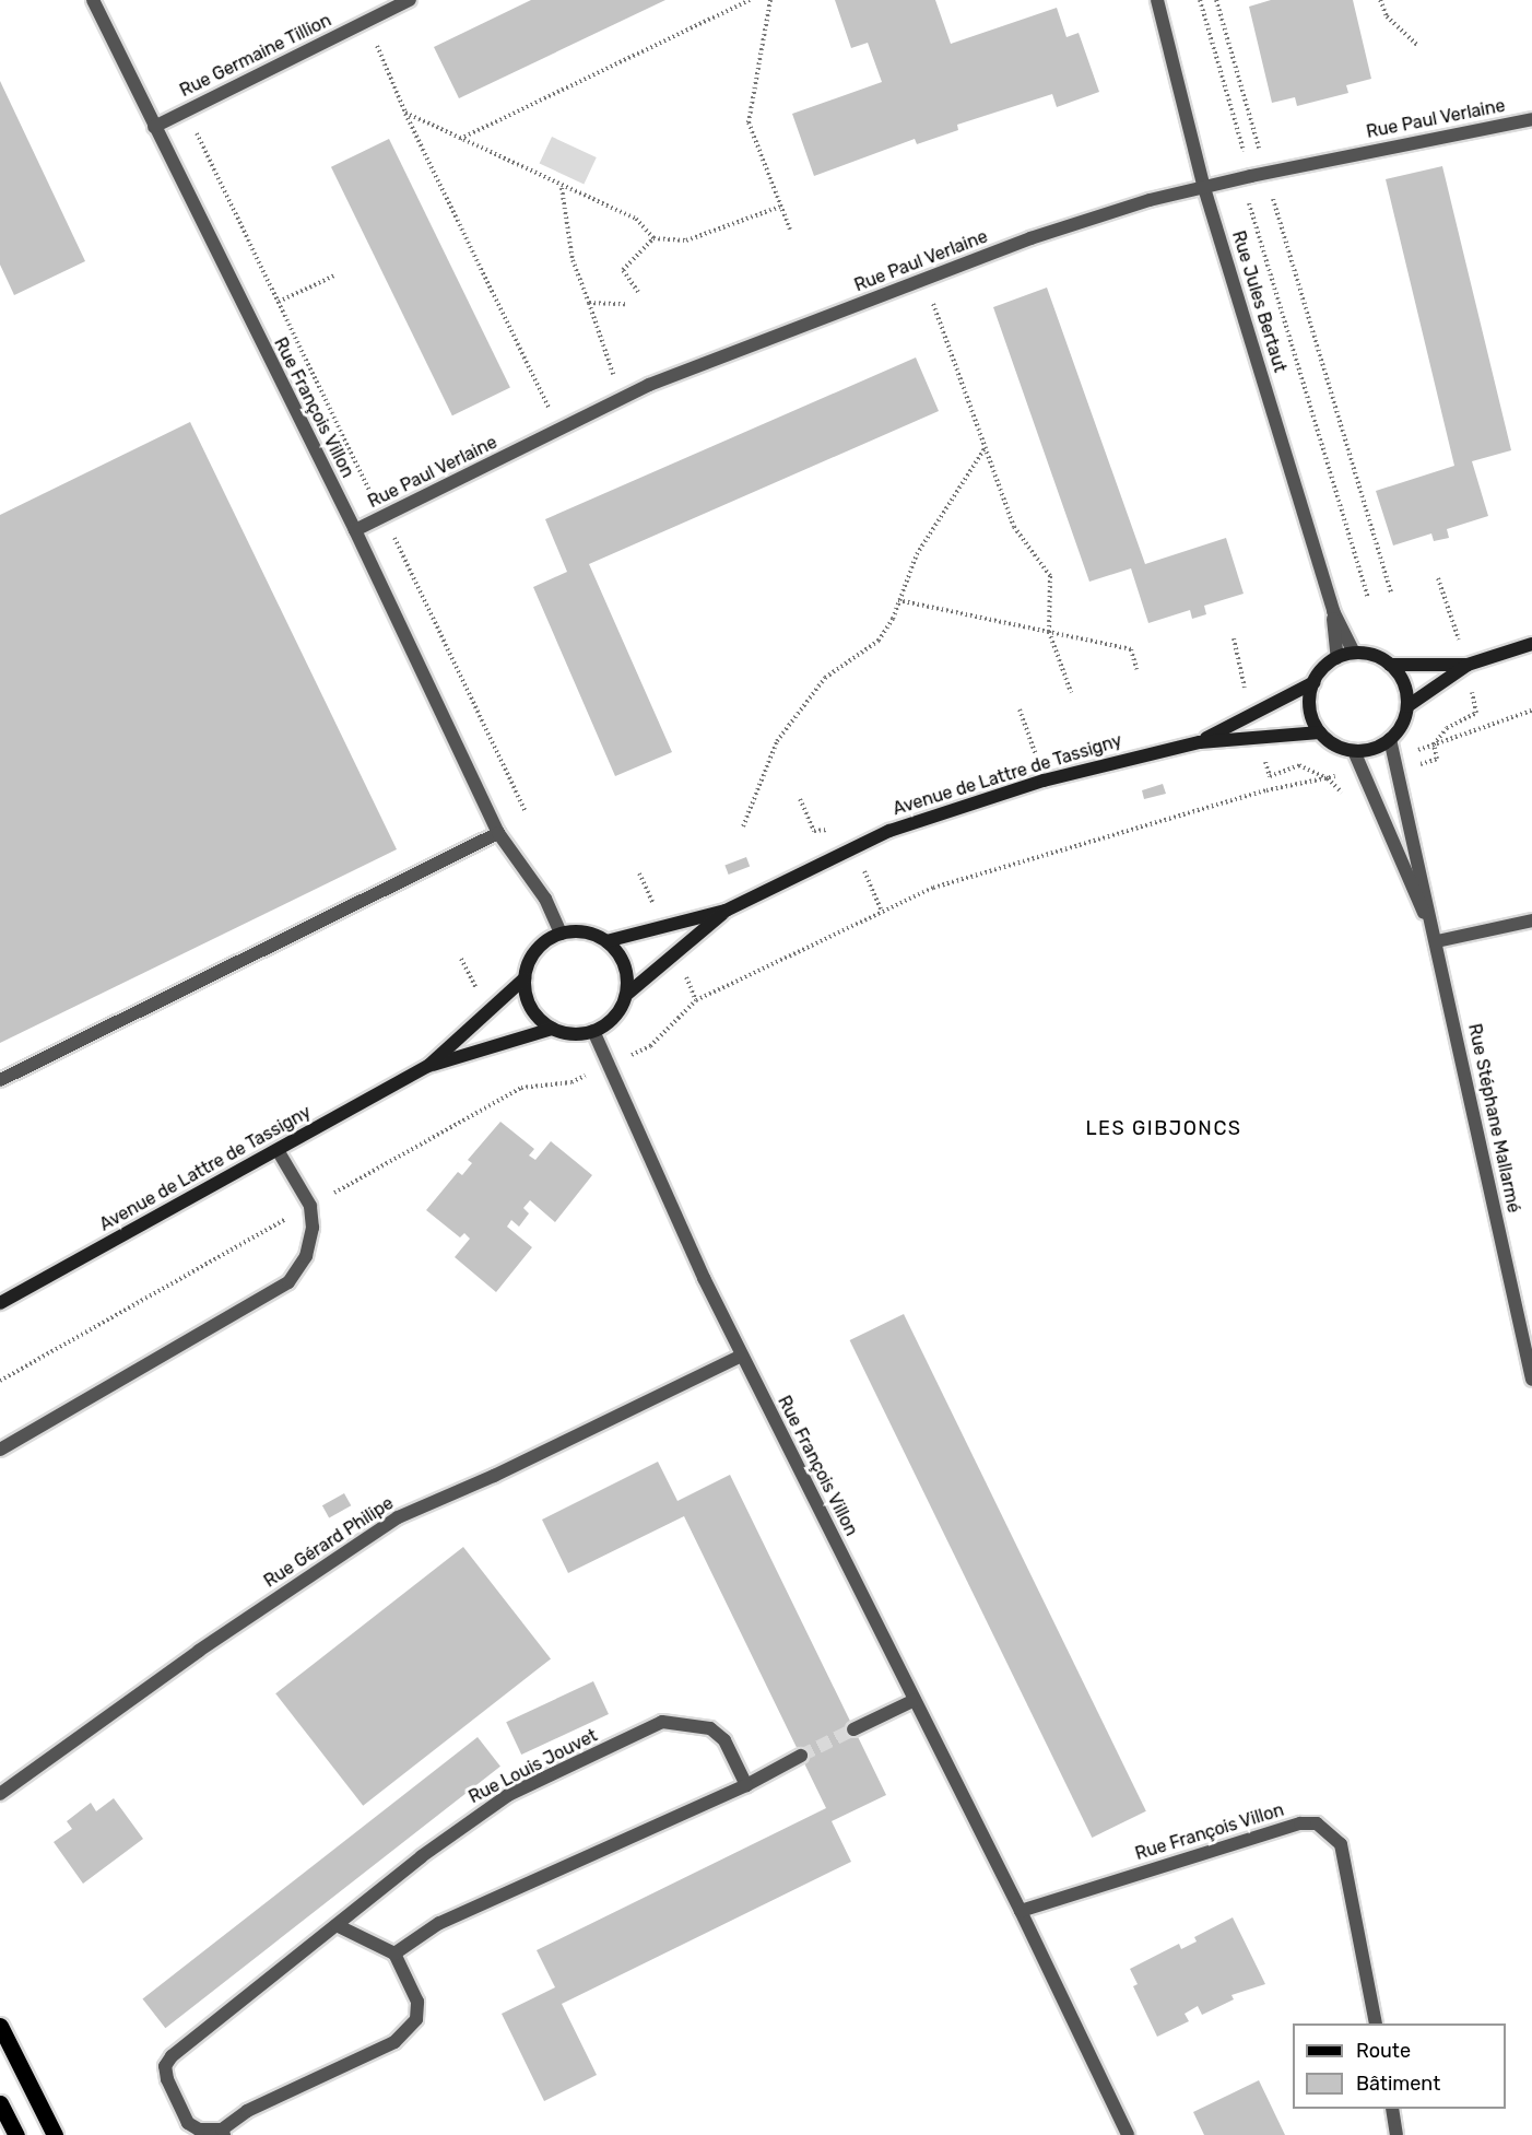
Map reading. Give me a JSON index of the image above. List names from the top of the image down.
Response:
{
  "streets": {
    "main road": ["Avenue de Lattre de Tassigny"],
    "street": [
      "Rue Germaine Tillion",
      "Rue Paul Verlaine",
      "Rue Jules Bertaut",
      "Rue François Villon",
      "Rue Stéphane Mallarmé",
      "Rue Gérard Philipe",
      "Rue Louis Jouvet"
    ]
  },
  "crossings": [
    ["Rue Germaine Tillion", "Rue François Villon"],
    ["Rue Paul Verlaine", "Rue Jules Bertaut"],
    ["Rue Paul Verlaine", "Rue François Villon"],
    ["Rue Jules Bertaut", "Avenue de Lattre de Tassigny"],
    ["Rue Jules Bertaut", "Rue Stéphane Mallarmé"],
    ["Rue François Villon", "Avenue de Lattre de Tassigny"],
    ["Rue François Villon", "Rue Gérard Philipe"],
    ["Avenue de Lattre de Tassigny", "Rue Stéphane Mallarmé"]
  ],
  "districts": ["LES GIBJONCS"],
  "legend": ["Route", "Bâtiment"]
}
